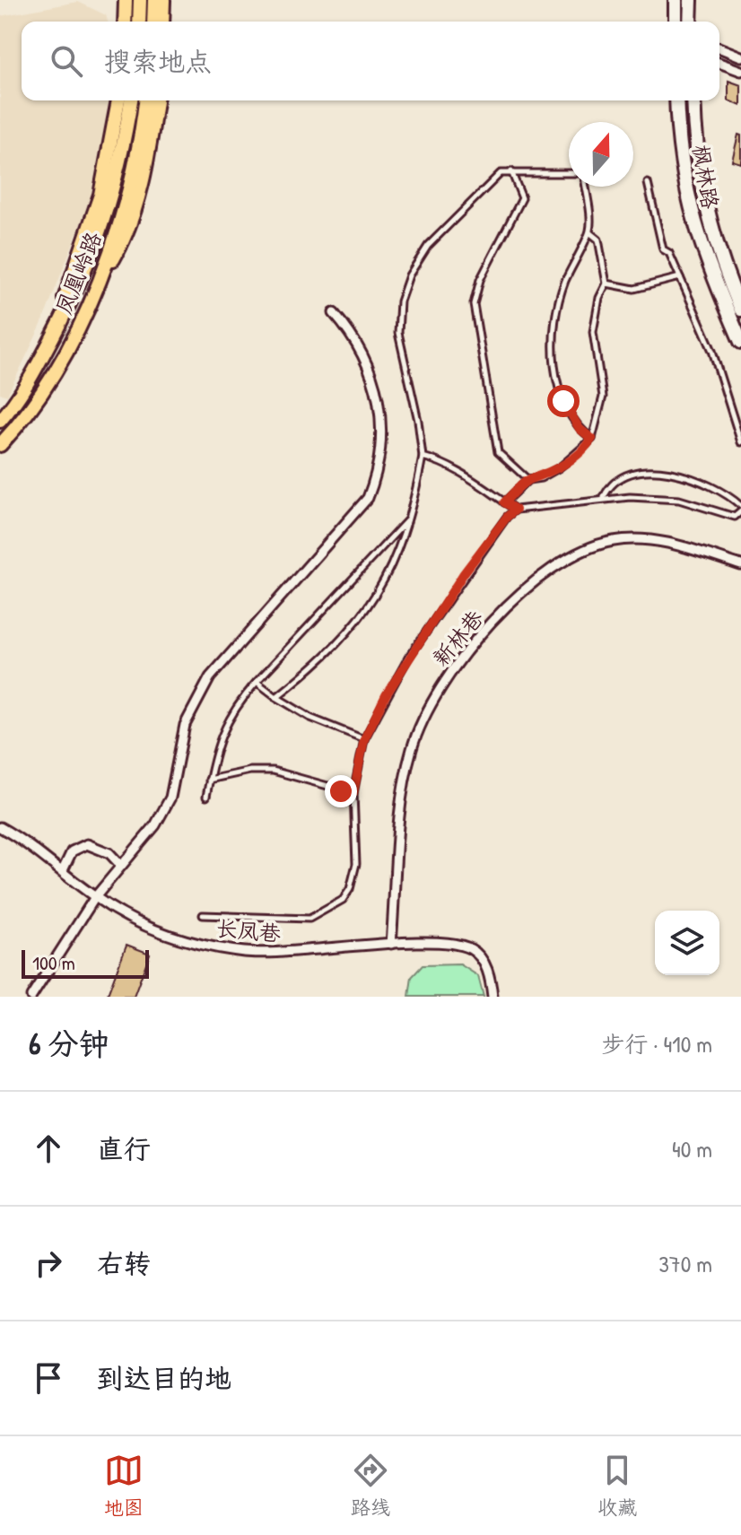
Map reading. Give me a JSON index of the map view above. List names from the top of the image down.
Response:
{
  "streets": {
    "main road": ["枫林路", "凤凰岭路"],
    "street": ["新林巷", "长凤巷"]
  },
  "crossings": [
    ["新林巷", "长凤巷"]
  ],
  "scale_bar": "100 m",
  "north": "top",
  "page": {
    "search": "搜索地点",
    "scale": "100 m",
    "heading": ["6 分钟", "步行 · 410 m"],
    "list": [
      ["直行", "40 m"],
      ["右转", "370 m"],
      "到达目的地"
    ],
    "nav": ["地图", "路线", "收藏"]
  }
}
